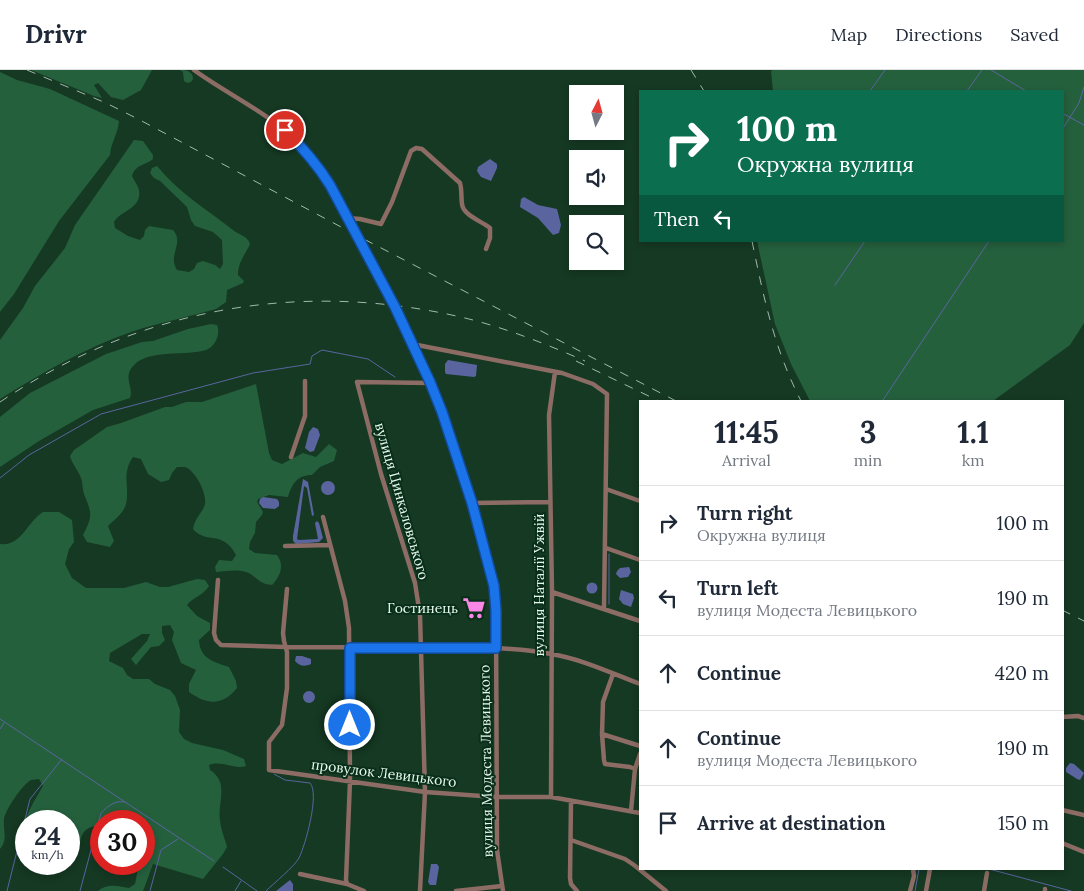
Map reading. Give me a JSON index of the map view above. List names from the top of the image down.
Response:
{
  "streets": {
    "street": [
      "вулиця Цинкаловського",
      "вулиця Наталії Ужвій",
      "вулиця Модеста Левицького",
      "провулок Левицького"
    ]
  },
  "crossings": [
    ["вулиця Цинкаловського", "вулиця Модеста Левицького"],
    ["вулиця Цинкаловського", "провулок Левицького"],
    ["вулиця Наталії Ужвій", "провулок Левицького"],
    ["вулиця Модеста Левицького", "провулок Левицького"]
  ],
  "places": {
    "supermarket": ["Гостинець"]
  },
  "north": "top",
  "page": {
    "header": "Drivr",
    "nav": ["Map", "Directions", "Saved"],
    "turn": ["100 m", "Окружна вулиця"],
    "then": "Then",
    "eta": [
      "11:45",
      "Arrival",
      "3",
      "min",
      "1.1",
      "km"
    ],
    "list": [
      {
        "name": "Turn right",
        "note": "Окружна вулиця",
        "value": "100 m"
      },
      {
        "name": "Turn left",
        "note": "вулиця Модеста Левицького",
        "value": "190 m"
      },
      {
        "name": "Continue",
        "value": "420 m"
      },
      {
        "name": "Continue",
        "note": "вулиця Модеста Левицького",
        "value": "190 m"
      },
      {
        "name": "Arrive at destination",
        "value": "150 m"
      }
    ],
    "speed": "24 km/h",
    "limit": "30"
  }
}
